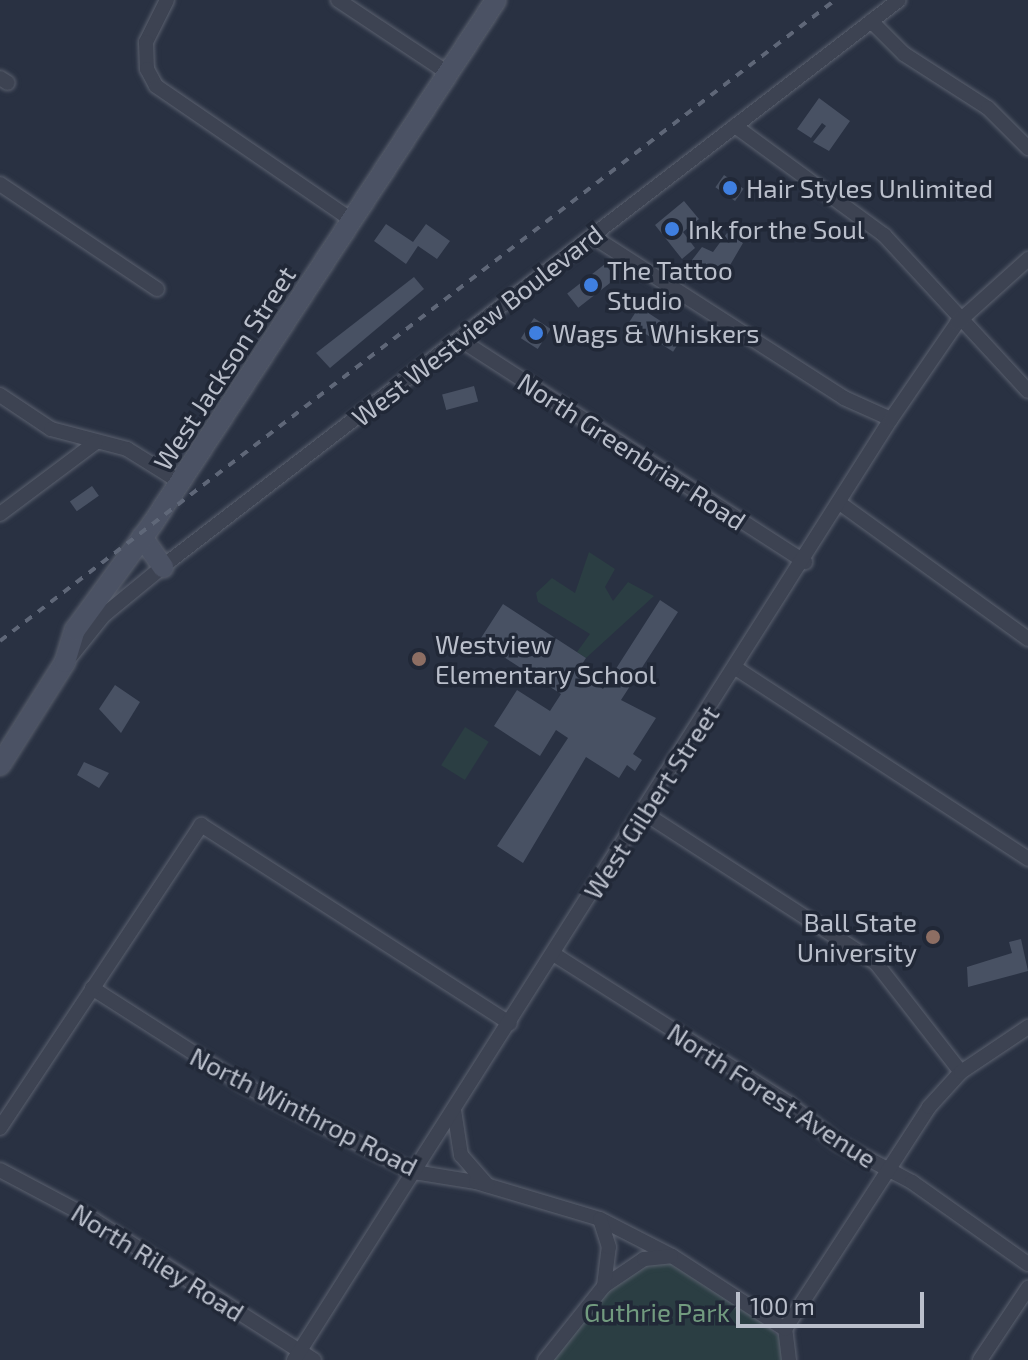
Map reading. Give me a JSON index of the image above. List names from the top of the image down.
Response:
{
  "streets": {
    "main road": ["West Jackson Street"],
    "street": [
      "West Westview Boulevard",
      "North Greenbriar Road",
      "West Gilbert Street",
      "North Forest Avenue",
      "North Winthrop Road",
      "North Riley Road"
    ]
  },
  "crossings": [
    ["West Westview Boulevard", "West Jackson Street"],
    ["West Westview Boulevard", "North Greenbriar Road"],
    ["North Greenbriar Road", "West Gilbert Street"],
    ["West Gilbert Street", "North Forest Avenue"],
    ["West Gilbert Street", "North Winthrop Road"],
    ["West Gilbert Street", "North Riley Road"]
  ],
  "parks": ["Guthrie Park"],
  "places": [
    "Hair Styles Unlimited",
    "Ink for the Soul",
    "The Tattoo Studio",
    "Wags & Whiskers",
    "Westview Elementary School",
    "Ball State University"
  ],
  "scale_bar": "100 m"
}
